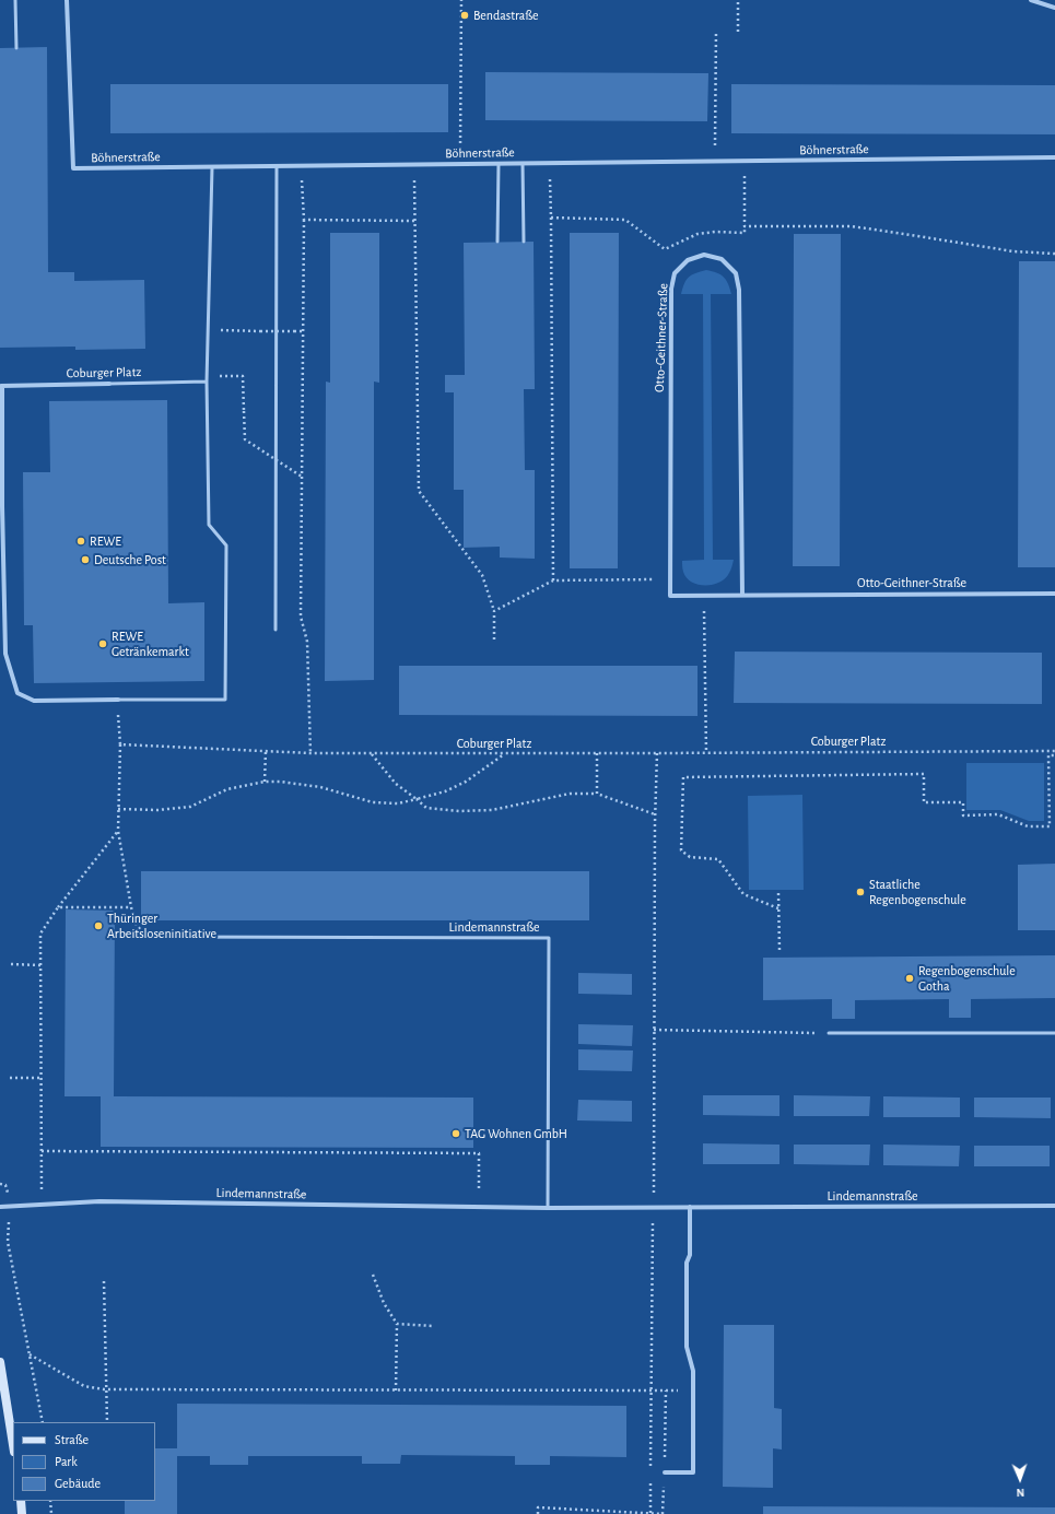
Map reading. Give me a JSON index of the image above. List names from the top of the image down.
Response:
{
  "streets": {
    "street": [
      "Böhnerstraße",
      "Otto-Geithner-Straße",
      "Coburger Platz",
      "Lindemannstraße"
    ]
  },
  "places": [
    "Bendastraße",
    "REWE",
    "Deutsche Post",
    "REWE Getränkemarkt",
    "Staatliche Regenbogenschule",
    "Thüringer Arbeitsloseninitiative",
    "Regenbogenschule Gotha",
    "TAG Wohnen GmbH"
  ],
  "legend": ["Straße", "Park", "Gebäude"],
  "north": "bottom"
}
